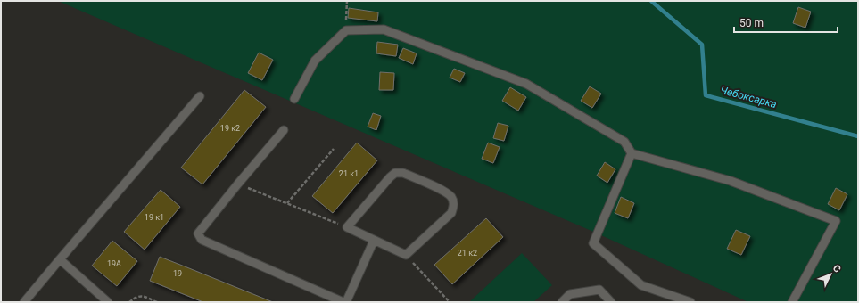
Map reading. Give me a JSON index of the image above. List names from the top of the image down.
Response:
{
  "water": ["Чебоксарка"],
  "house_numbers": [
    "19 к2",
    "21 к1",
    "19 к1",
    "21 к2",
    "19А",
    "19"
  ],
  "scale_bar": "50 m",
  "north": "top right"
}
